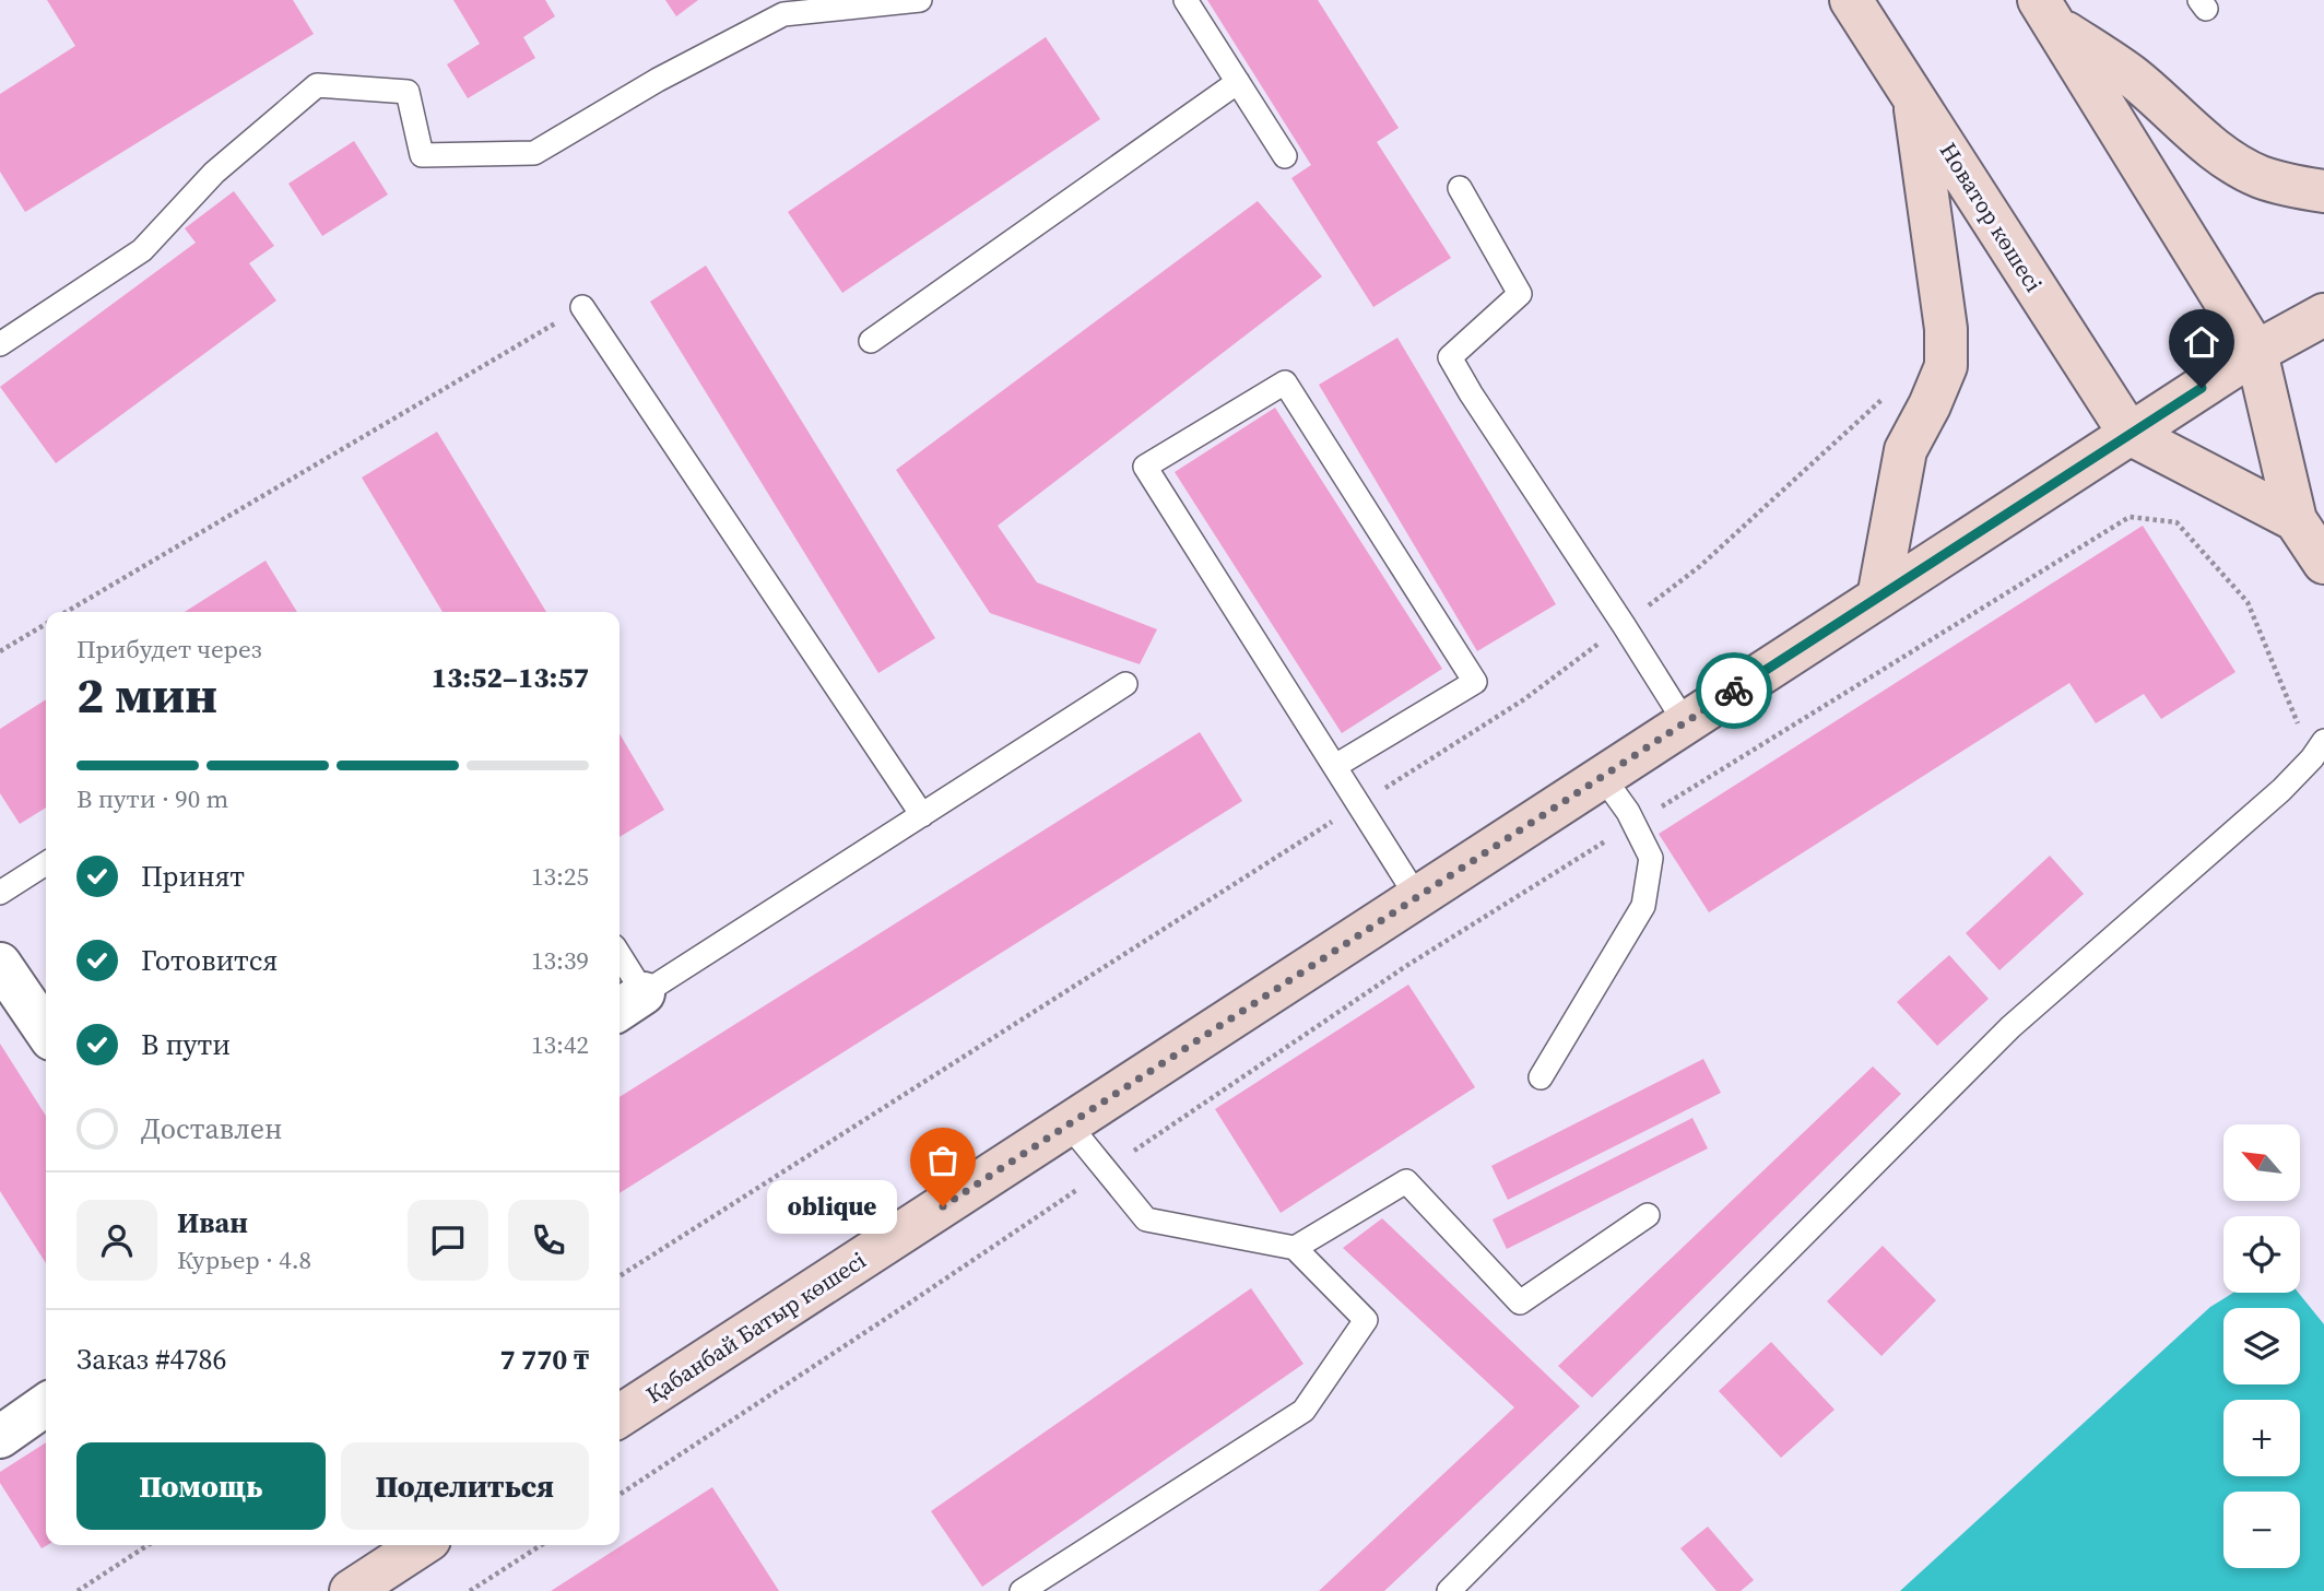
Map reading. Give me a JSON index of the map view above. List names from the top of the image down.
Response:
{
  "streets": {
    "main road": ["Новатор көшесі", "Қабанбай Батыр көшесі"]
  },
  "crossings": [
    ["Новатор көшесі", "Қабанбай Батыр көшесі"]
  ],
  "places": ["oblique"],
  "north": "top left",
  "page": {
    "heading": ["2 мин", "Прибудет через", "13:52–13:57"],
    "panel": [
      "Иван",
      "Курьер · 4.8",
      "Заказ #4786",
      "7 770 ₸"
    ],
    "bar": "В пути · 90 m",
    "list": [
      ["Принят", "13:25"],
      ["Готовится", "13:39"],
      ["В пути", "13:42"],
      "Доставлен"
    ],
    "map_buttons": ["+", "−"],
    "bubble": "oblique",
    "buttons": ["Помощь", "Поделиться"]
  }
}
